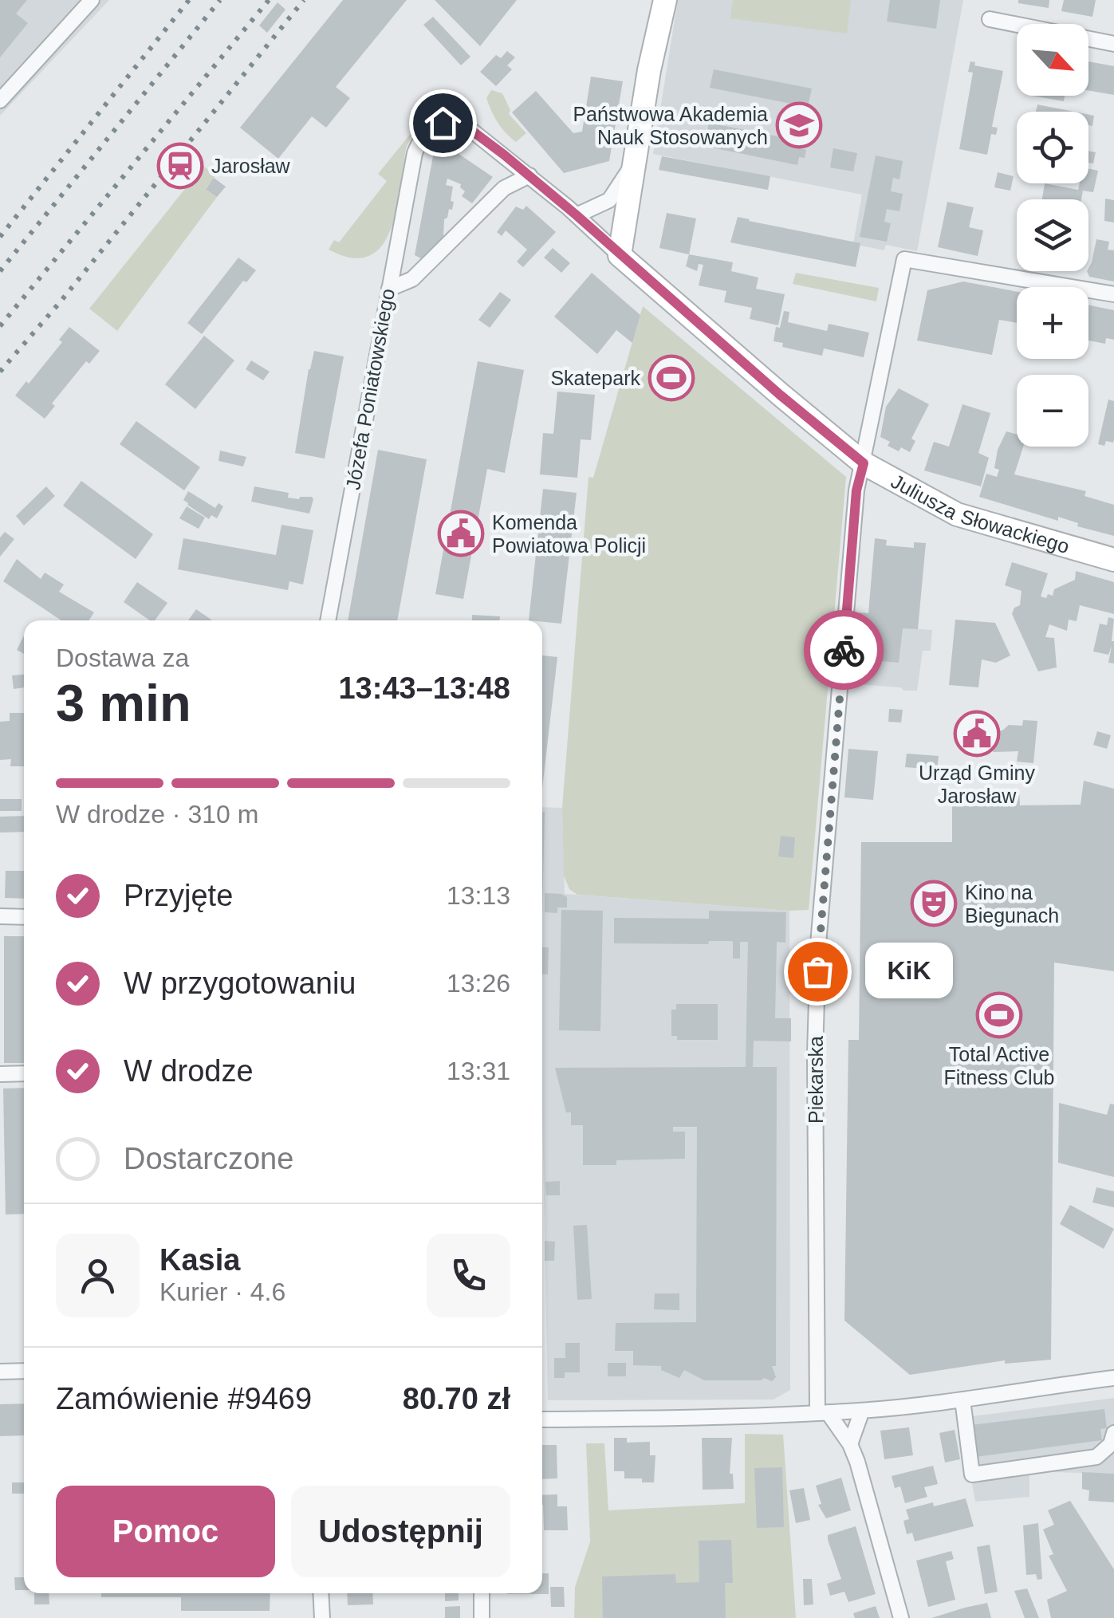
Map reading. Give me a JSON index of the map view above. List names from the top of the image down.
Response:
{
  "streets": {
    "main road": ["Juliusza Słowackiego"],
    "street": ["Józefa Poniatowskiego", "Piekarska"]
  },
  "crossings": [
    ["Józefa Poniatowskiego", "Juliusza Słowackiego"],
    ["Juliusza Słowackiego", "Piekarska"]
  ],
  "places": {
    "school or university": ["Państwowa Akademia Nauk Stosowanych"],
    "station": ["Jarosław"],
    "sports": ["Skatepark", "Total Active Fitness Club"],
    "public building": ["Komenda Powiatowa Policji", "Urząd Gminy Jarosław"],
    "theatre": ["Kino na Biegunach"],
    "other": ["KiK"]
  },
  "north": "bottom right",
  "page": {
    "map_buttons": ["+", "−"],
    "heading": ["3 min", "Dostawa za", "13:43–13:48"],
    "panel": [
      "Kasia",
      "Kurier · 4.6",
      "Zamówienie #9469",
      "80.70 zł"
    ],
    "bar": "W drodze · 310 m",
    "list": [
      ["Przyjęte", "13:13"],
      ["W przygotowaniu", "13:26"],
      ["W drodze", "13:31"],
      "Dostarczone"
    ],
    "bubble": "KiK",
    "buttons": ["Pomoc", "Udostępnij"]
  }
}
